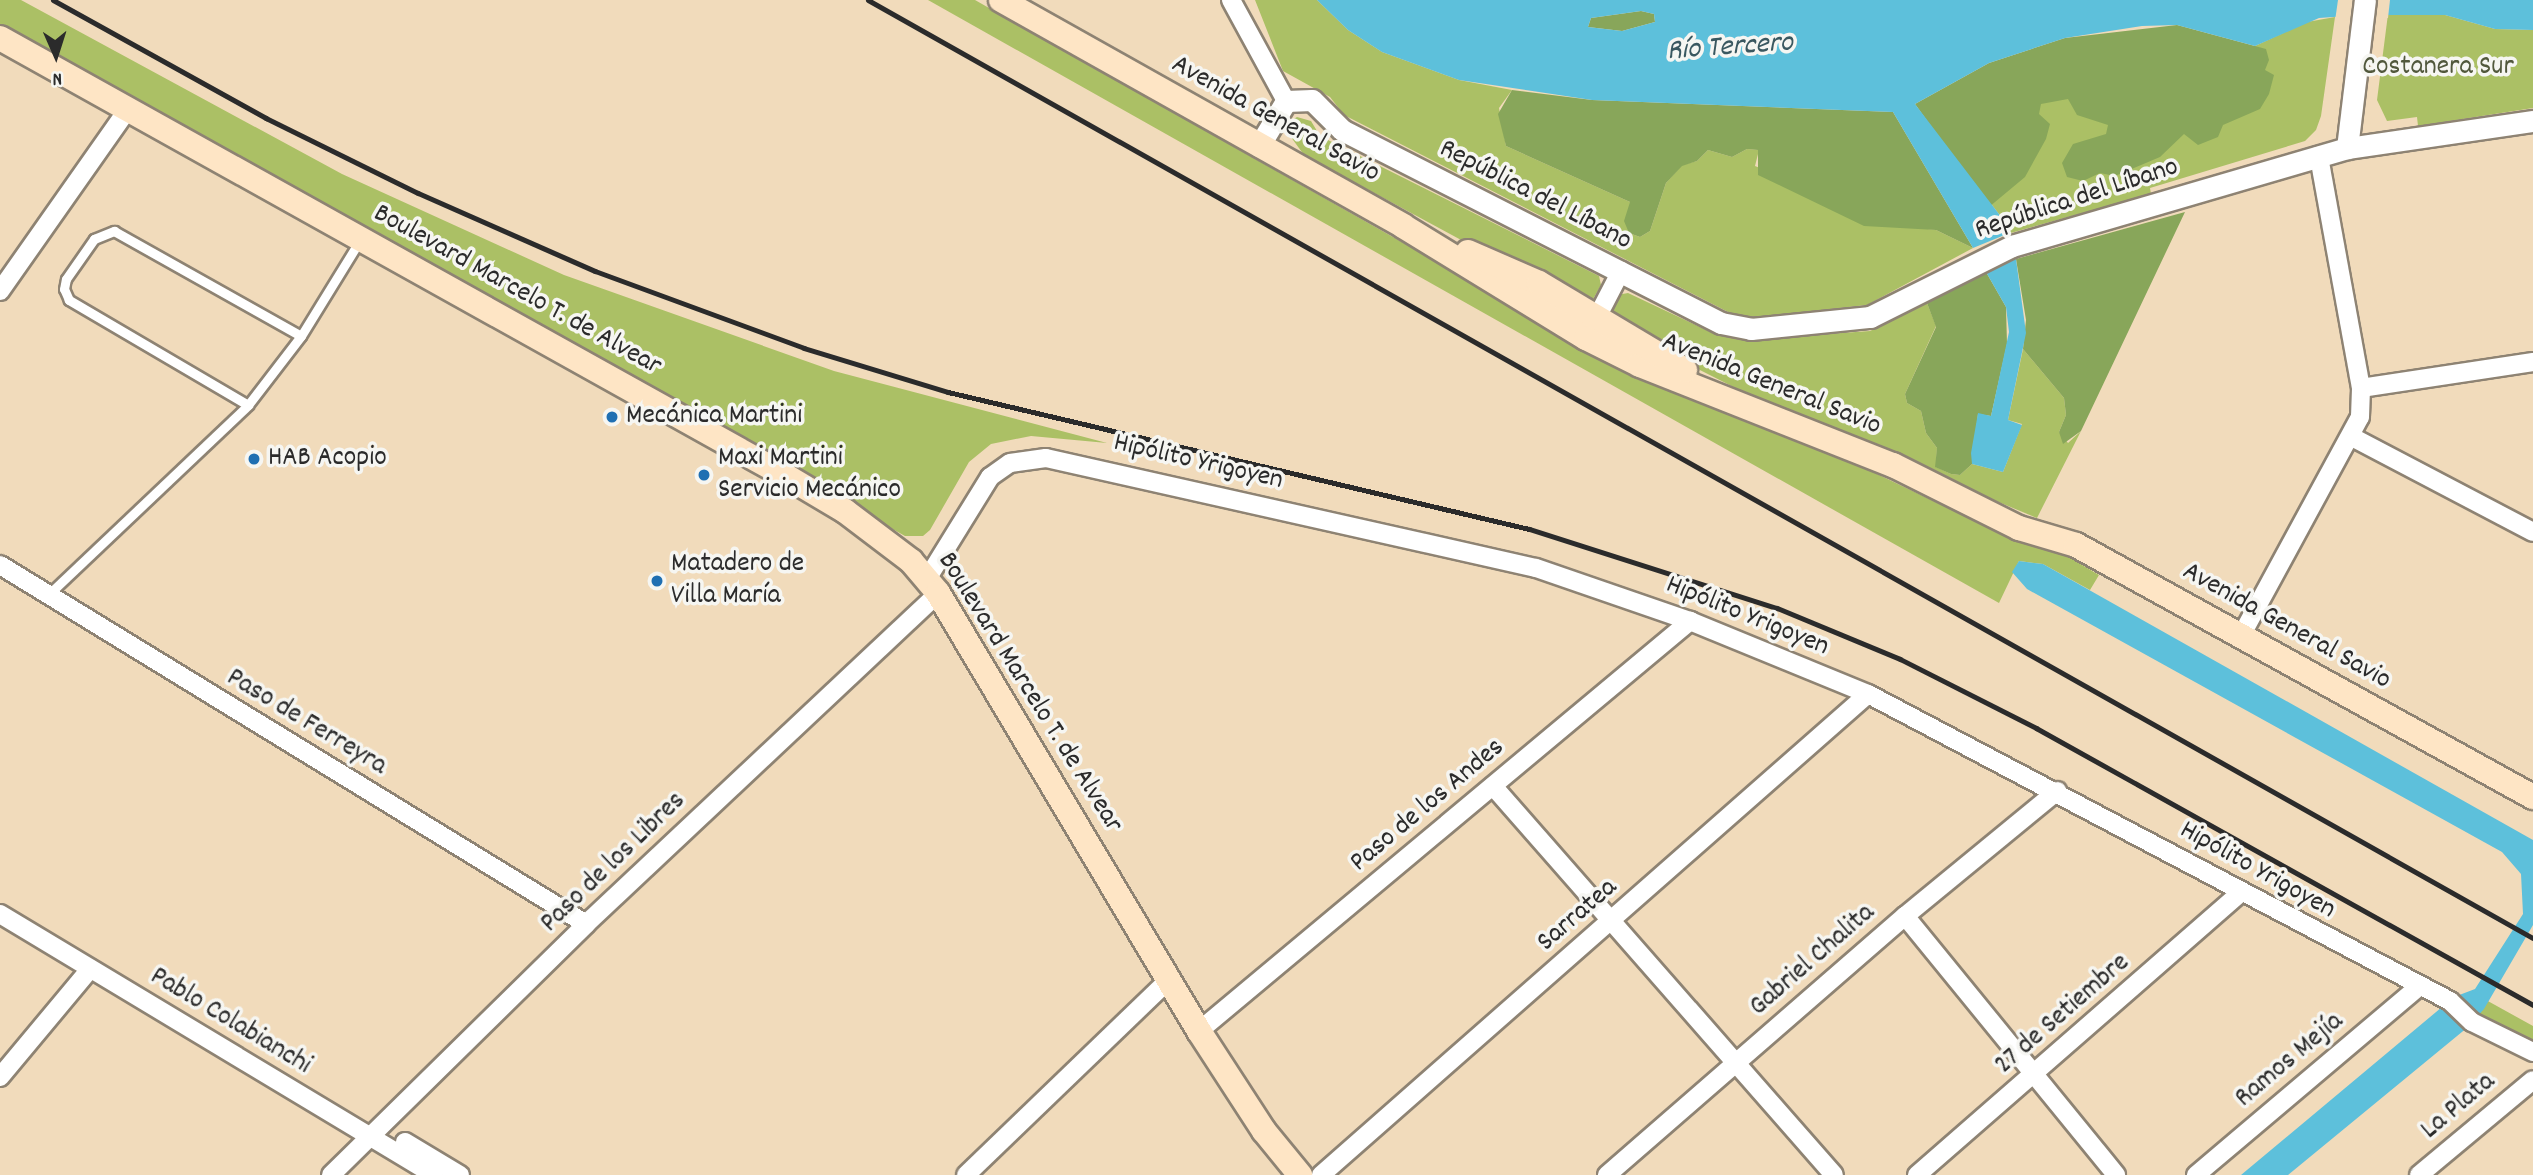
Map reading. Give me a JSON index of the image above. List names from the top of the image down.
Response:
{
  "streets": {
    "main road": ["Avenida General Savio", "Boulevard Marcelo T. de Alvear"],
    "street": [
      "República del Líbano",
      "Hipólito Yrigoyen",
      "Paso de Ferreyra",
      "Paso de los Andes",
      "Paso de los Libres",
      "Sarratea",
      "Gabriel Chalita",
      "27 de Setiembre",
      "Pablo Colabianchi",
      "Ramos Mejía",
      "La Plata"
    ]
  },
  "crossings": [
    ["Boulevard Marcelo T. de Alvear", "Hipólito Yrigoyen"],
    ["Boulevard Marcelo T. de Alvear", "Paso de los Andes"],
    ["Boulevard Marcelo T. de Alvear", "Paso de los Libres"],
    ["Hipólito Yrigoyen", "Paso de los Andes"],
    ["Hipólito Yrigoyen", "Paso de los Libres"],
    ["Hipólito Yrigoyen", "Sarratea"],
    ["Hipólito Yrigoyen", "Gabriel Chalita"],
    ["Hipólito Yrigoyen", "27 de Setiembre"],
    ["Hipólito Yrigoyen", "Ramos Mejía"],
    ["Paso de Ferreyra", "Paso de los Libres"],
    ["Paso de los Libres", "Pablo Colabianchi"]
  ],
  "water": ["Río Tercero"],
  "parks": ["Costanera Sur"],
  "places": [
    "Mecánica Martini",
    "HAB Acopio",
    "Maxi Martini Servicio Mecánico",
    "Matadero de Villa María"
  ],
  "north": "bottom"
}
